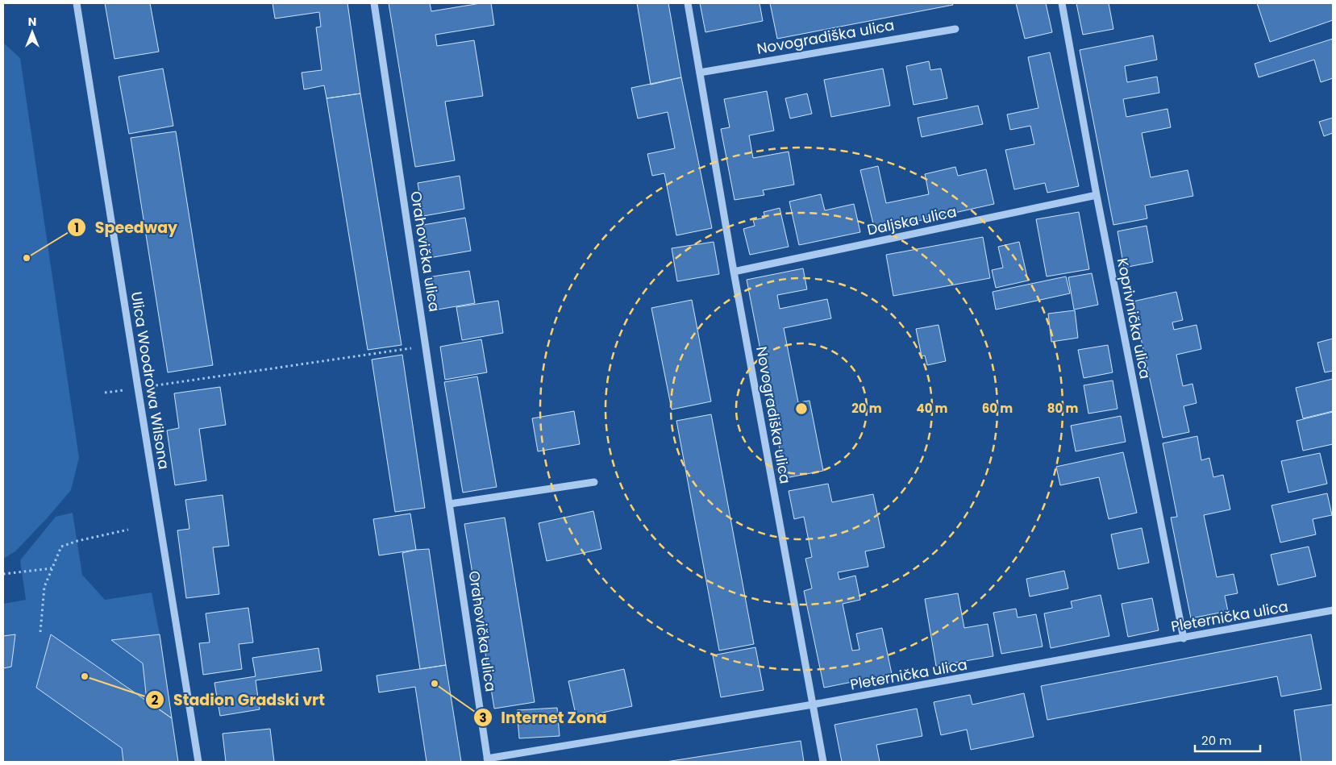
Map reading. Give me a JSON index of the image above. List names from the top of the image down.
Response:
{
  "streets": {
    "street": [
      "Novogradiška ulica",
      "Daljska ulica",
      "Orahovička ulica",
      "Koprivnička ulica",
      "Ulica Woodrowa Wilsona",
      "Pleternička ulica"
    ]
  },
  "crossings": [
    ["Novogradiška ulica", "Daljska ulica"],
    ["Novogradiška ulica", "Pleternička ulica"],
    ["Daljska ulica", "Koprivnička ulica"],
    ["Orahovička ulica", "Pleternička ulica"],
    ["Koprivnička ulica", "Pleternička ulica"]
  ],
  "places": ["Speedway", "Stadion Gradski vrt", "Internet Zona"],
  "scale_bar": "20 m",
  "north": "top",
  "rings": [
    "20 m",
    "40 m",
    "60 m",
    "80 m"
  ]
}
